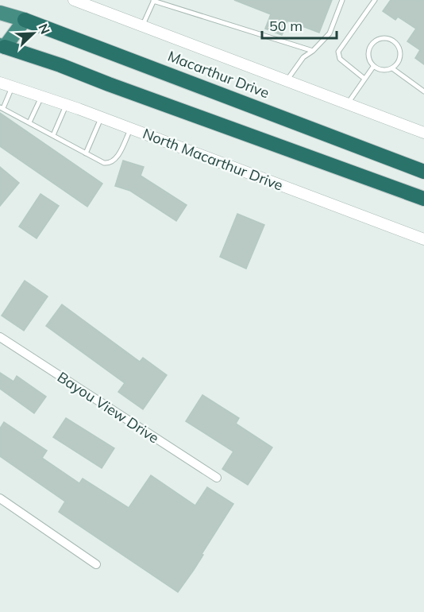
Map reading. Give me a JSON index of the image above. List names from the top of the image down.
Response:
{
  "streets": {
    "highway": ["Macarthur Drive"],
    "street": ["North Macarthur Drive", "Bayou View Drive"]
  },
  "scale_bar": "50 m",
  "north": "top right"
}
